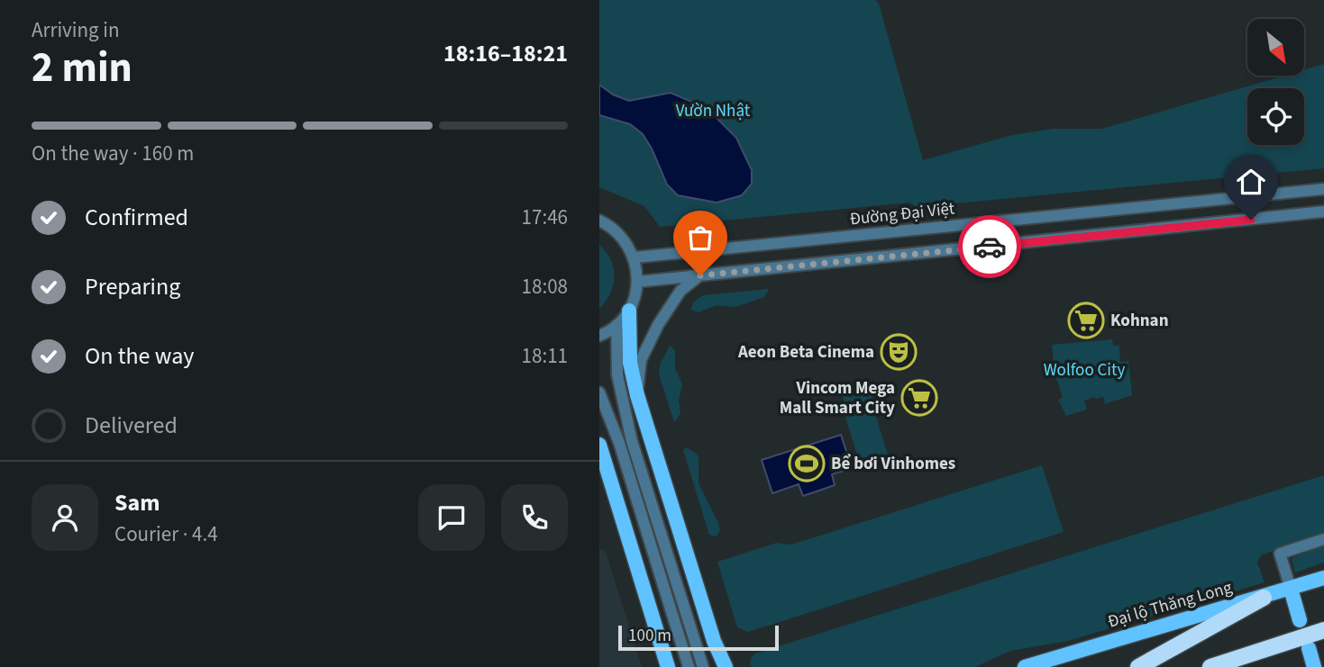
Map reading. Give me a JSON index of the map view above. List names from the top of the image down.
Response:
{
  "streets": {
    "main road": ["Đại lộ Thăng Long"],
    "street": ["Đường Đại Việt"]
  },
  "parks": ["Vườn Nhật", "Wolfoo City"],
  "places": {
    "supermarket": ["Kohnan", "Vincom Mega Mall Smart City"],
    "theatre": ["Aeon Beta Cinema"],
    "sports": ["Bể bơi Vinhomes"]
  },
  "scale_bar": "100 m",
  "north": "bottom right",
  "page": {
    "heading": ["2 min", "Arriving in", "18:16–18:21"],
    "panel": ["Sam", "Courier · 4.4"],
    "bar": "On the way · 160 m",
    "list": [
      ["Confirmed", "17:46"],
      ["Preparing", "18:08"],
      ["On the way", "18:11"],
      "Delivered"
    ],
    "scale": "100 m"
  }
}
